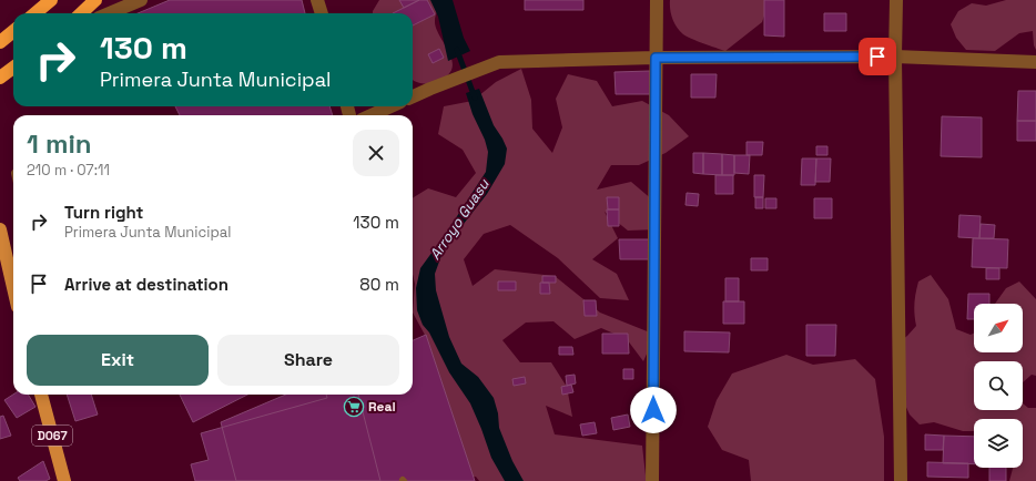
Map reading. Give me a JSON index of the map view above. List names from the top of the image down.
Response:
{
  "streets": {
    "main road": ["D067"]
  },
  "water": ["Arroyo Guasu"],
  "places": {
    "supermarket": ["Real"]
  },
  "north": "top right",
  "page": {
    "turn": ["130 m", "Primera Junta Municipal"],
    "heading": ["1 min", "210 m · 07:11"],
    "list": [
      {
        "name": "Turn right",
        "note": "Primera Junta Municipal",
        "value": "130 m"
      },
      {
        "name": "Arrive at destination",
        "value": "80 m"
      }
    ],
    "buttons": ["Exit", "Share"]
  }
}
